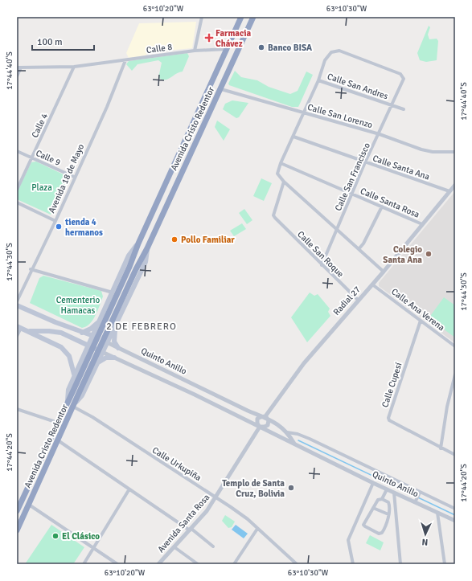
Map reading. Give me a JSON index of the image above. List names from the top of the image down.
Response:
{
  "streets": {
    "highway": ["Avenida Cristo Redentor"],
    "main road": ["Quinto Anillo"],
    "street": [
      "Calle 8",
      "Calle San Andres",
      "Calle San Lorenzo",
      "Calle 4",
      "Calle 9",
      "Calle Santa Ana",
      "Calle San Francisco",
      "Avenida 18 de Mayo",
      "Calle Santa Rosa",
      "Calle San Roque",
      "Radial 27",
      "Calle Ana Verena",
      "Calle Cupesí",
      "Calle Urkupiña",
      "Avenida Santa Rosa"
    ]
  },
  "crossings": [
    ["Calle 8", "Calle 4"],
    ["Calle 8", "Avenida Cristo Redentor"],
    ["Calle 8", "Avenida 18 de Mayo"],
    ["Calle San Andres", "Calle San Francisco"],
    ["Calle San Lorenzo", "Avenida Cristo Redentor"],
    ["Calle San Lorenzo", "Calle San Francisco"],
    ["Calle 4", "Calle 9"],
    ["Avenida Cristo Redentor", "Quinto Anillo"],
    ["Avenida Cristo Redentor", "Calle Urkupiña"],
    ["Calle 9", "Avenida 18 de Mayo"],
    ["Calle Santa Ana", "Calle San Francisco"],
    ["Calle Santa Ana", "Radial 27"],
    ["Calle San Francisco", "Calle Santa Rosa"],
    ["Calle San Francisco", "Calle San Roque"],
    ["Calle Santa Rosa", "Radial 27"],
    ["Calle San Roque", "Radial 27"],
    ["Radial 27", "Calle Ana Verena"],
    ["Radial 27", "Quinto Anillo"],
    ["Radial 27", "Avenida Santa Rosa"],
    ["Calle Ana Verena", "Calle Cupesí"],
    ["Quinto Anillo", "Avenida Santa Rosa"],
    ["Calle Urkupiña", "Avenida Santa Rosa"]
  ],
  "districts": ["2 DE FEBRERO"],
  "parks": ["Plaza", "Cementerio Hamacas"],
  "places": {
    "health": ["Farmacia Chávez"],
    "other": [
      "Banco BISA",
      "tienda 4 hermanos",
      "Pollo Familiar",
      "Colegio Santa Ana",
      "Templo de Santa Cruz, Bolivia",
      "El Clásico"
    ]
  },
  "scale_bar": "100 m",
  "north": "bottom",
  "coordinates": [
    "63°10'20\"W",
    "63°10'30\"W",
    "17°44'40\"S",
    "17°44'30\"S",
    "17°44'20\"S"
  ]
}
